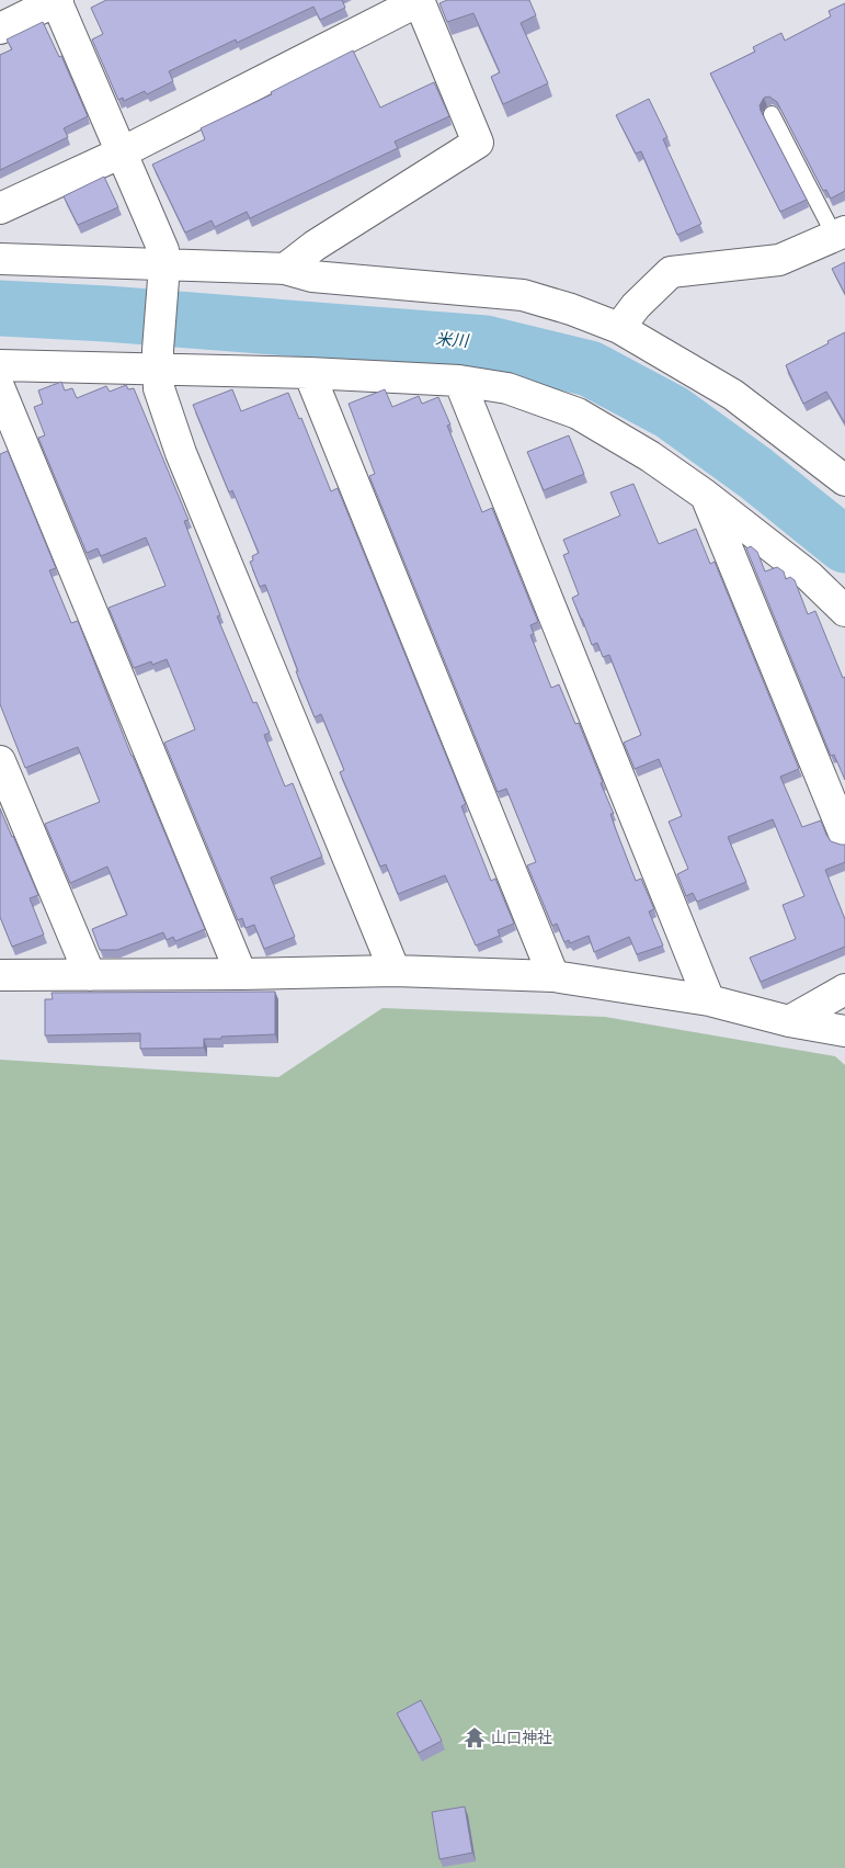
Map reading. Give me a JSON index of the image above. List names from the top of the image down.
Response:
{
  "water": ["米川"],
  "places": {
    "temple": ["山口神社"]
  }
}
